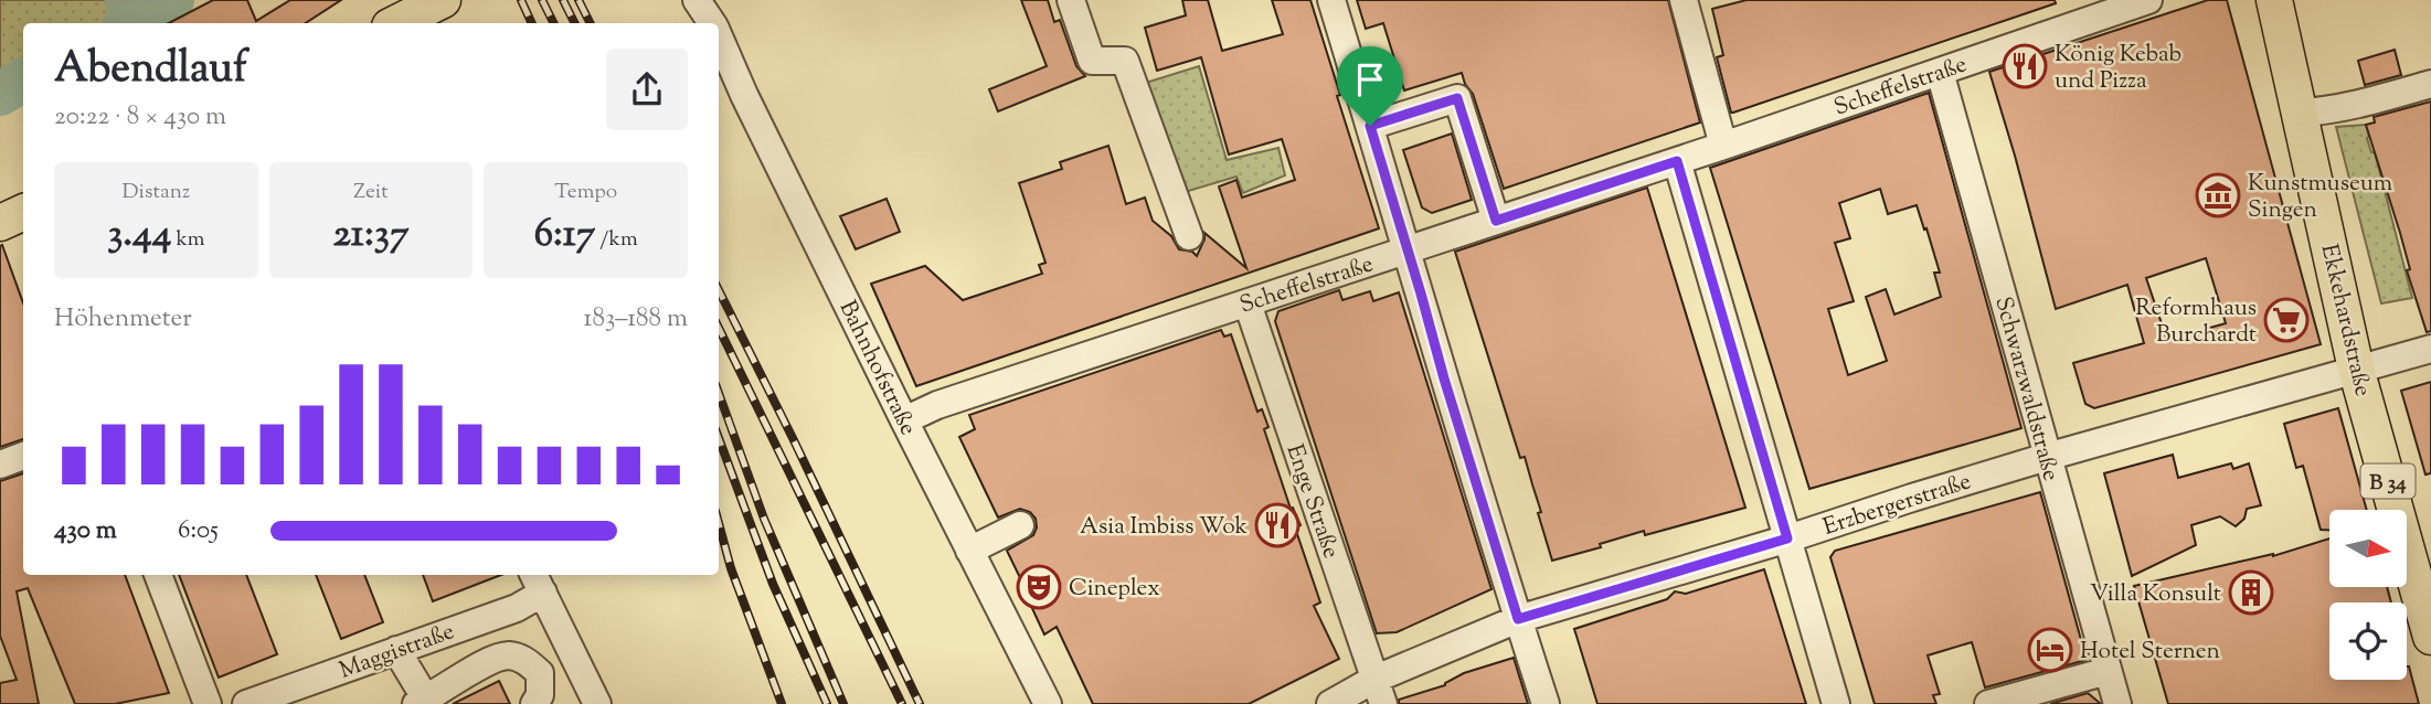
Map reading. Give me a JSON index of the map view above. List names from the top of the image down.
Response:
{
  "streets": {
    "main road": ["Ekkehardstraße", "B 34"],
    "street": [
      "Scheffelstraße",
      "Bahnhofstraße",
      "Schwarzwaldstraße",
      "Enge Straße",
      "Erzbergerstraße",
      "Maggistraße"
    ]
  },
  "crossings": [
    ["Scheffelstraße", "Bahnhofstraße"],
    ["Scheffelstraße", "Schwarzwaldstraße"],
    ["Scheffelstraße", "Enge Straße"],
    ["Ekkehardstraße", "Erzbergerstraße"],
    ["Schwarzwaldstraße", "Erzbergerstraße"],
    ["Enge Straße", "Erzbergerstraße"]
  ],
  "places": {
    "restaurant": ["König Kebab und Pizza", "Asia Imbiss Wok"],
    "museum": ["Kunstmuseum Singen"],
    "supermarket": ["Reformhaus Burchardt"],
    "theatre": ["Cineplex"],
    "building": ["Villa Konsult"],
    "hotel": ["Hotel Sternen"]
  },
  "north": "right",
  "page": {
    "heading": ["Abendlauf", "20:22 · 8 × 430 m"],
    "stats": [
      ["Distanz", "3.44 km"],
      ["Zeit", "21:37"],
      ["Tempo", "6:17 /km"]
    ],
    "chart": ["Höhenmeter", "183–188 m"],
    "list": [
      {
        "name": "430 m",
        "note": "6:05"
      }
    ]
  }
}
